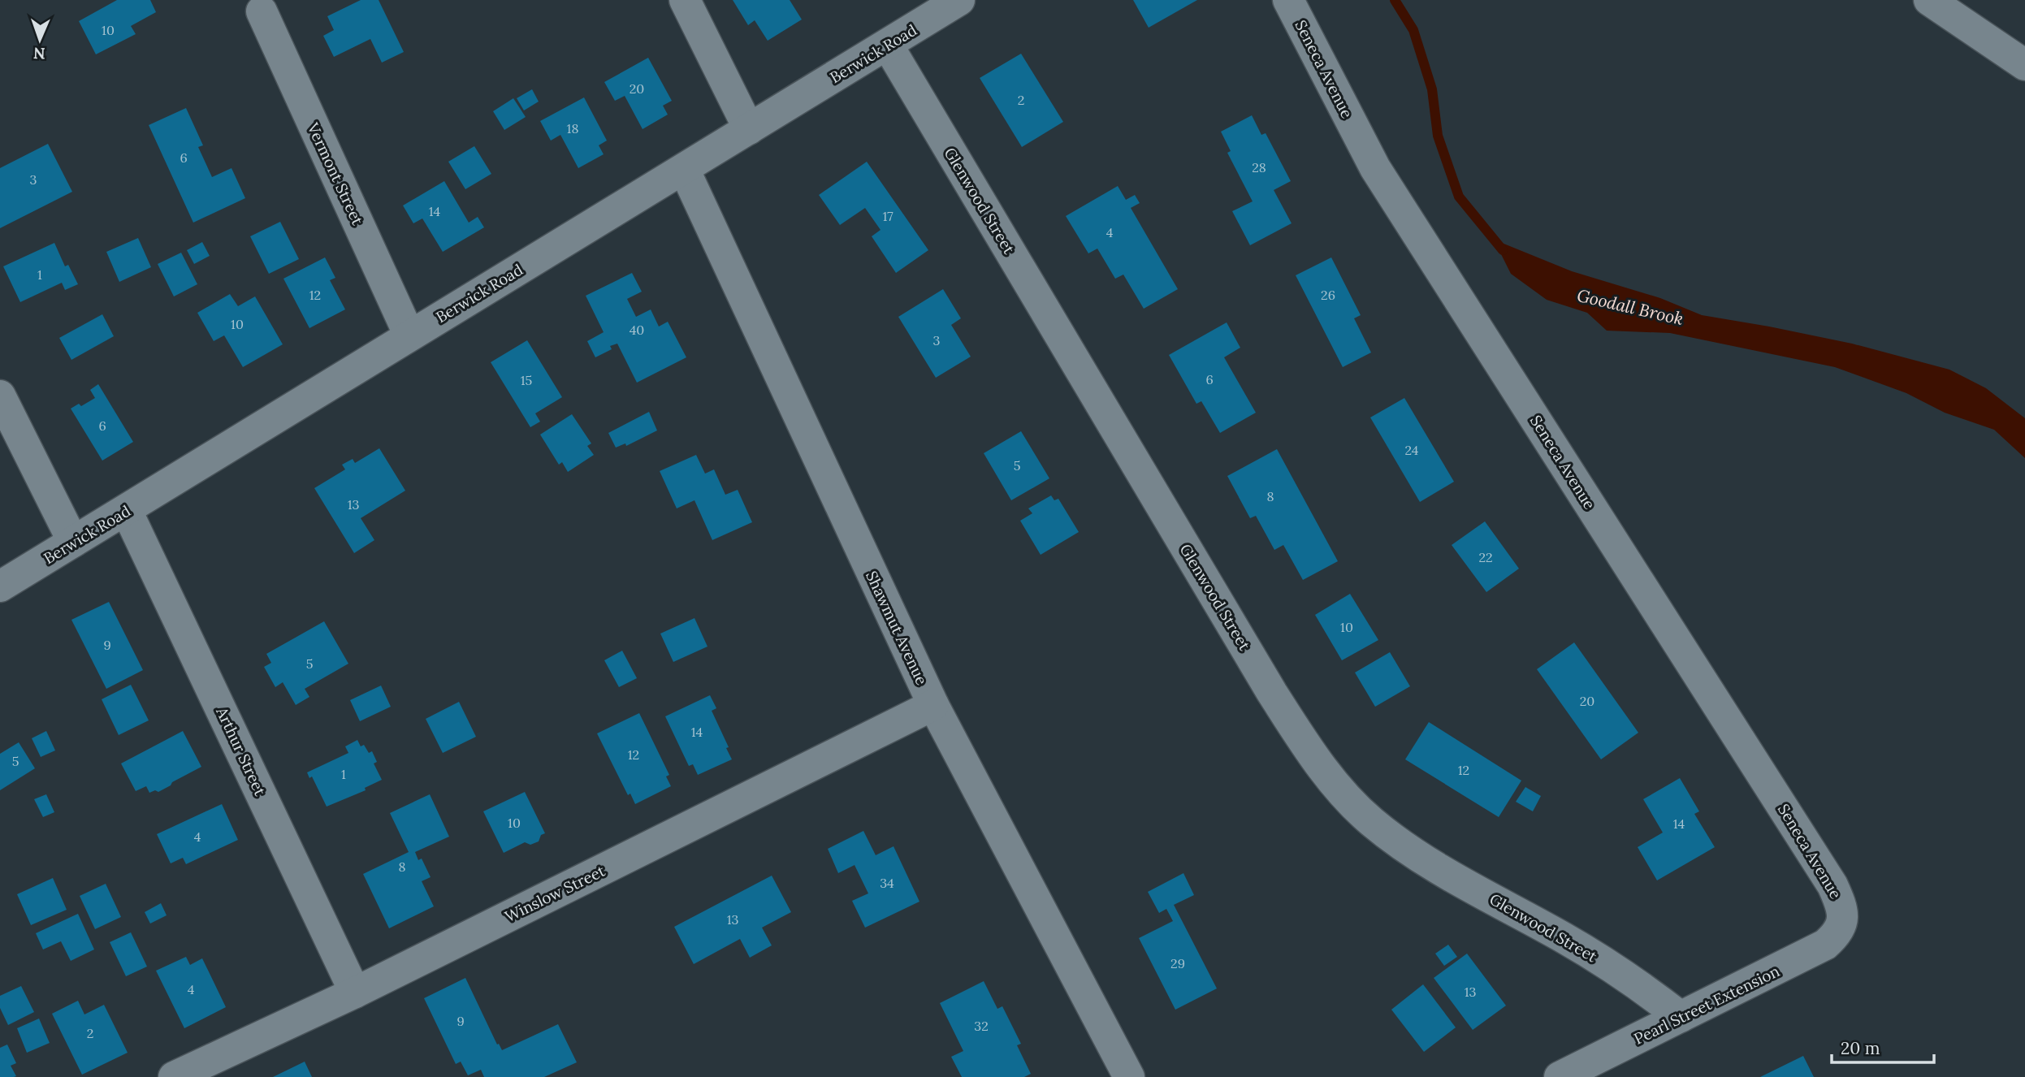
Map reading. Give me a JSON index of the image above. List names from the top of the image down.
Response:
{
  "streets": {
    "street": [
      "Berwick Road",
      "Seneca Avenue",
      "Vermont Street",
      "Glenwood Street",
      "Shawmut Avenue",
      "Arthur Street",
      "Winslow Street",
      "Pearl Street Extension"
    ]
  },
  "crossings": [
    ["Berwick Road", "Vermont Street"],
    ["Berwick Road", "Glenwood Street"],
    ["Berwick Road", "Shawmut Avenue"],
    ["Berwick Road", "Arthur Street"],
    ["Seneca Avenue", "Pearl Street Extension"],
    ["Glenwood Street", "Pearl Street Extension"],
    ["Shawmut Avenue", "Winslow Street"],
    ["Arthur Street", "Winslow Street"]
  ],
  "water": ["Goodall Brook"],
  "house_numbers": [
    "10",
    "20",
    "2",
    "18",
    "6",
    "28",
    "3",
    "14",
    "17",
    "4",
    "1",
    "12",
    "26",
    "10",
    "40",
    "3",
    "6",
    "15",
    "6",
    "24",
    "5",
    "8",
    "13",
    "22",
    "10",
    "9",
    "5",
    "20",
    "14",
    "12",
    "5",
    "12",
    "1",
    "10",
    "14",
    "4",
    "8",
    "34",
    "13",
    "29",
    "4",
    "13",
    "9",
    "32",
    "2"
  ],
  "scale_bar": "20 m",
  "north": "bottom"
}
